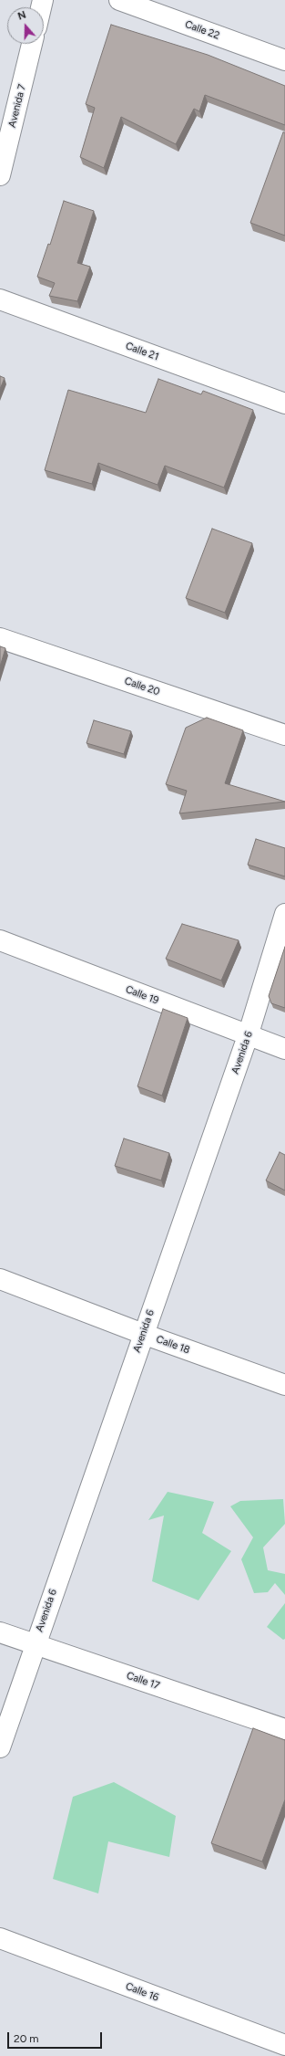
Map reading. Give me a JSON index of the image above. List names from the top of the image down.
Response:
{
  "streets": {
    "street": [
      "Calle 22",
      "Avenida 7",
      "Calle 21",
      "Calle 20",
      "Calle 19",
      "Avenida 6",
      "Calle 18",
      "Calle 17",
      "Calle 16"
    ]
  },
  "crossings": [
    ["Calle 19", "Avenida 6"],
    ["Avenida 6", "Calle 18"],
    ["Avenida 6", "Calle 17"]
  ],
  "scale_bar": "20 m",
  "north": "top"
}
